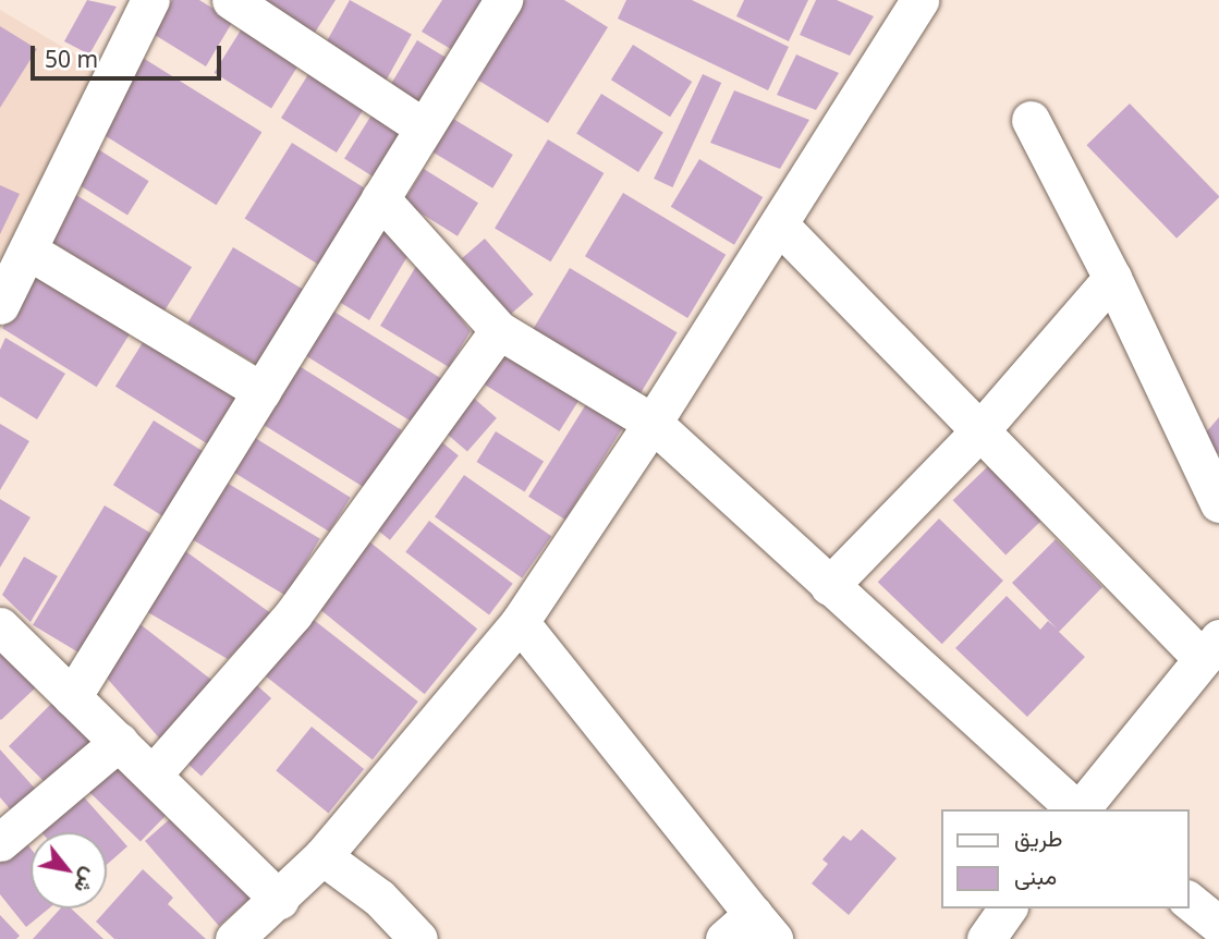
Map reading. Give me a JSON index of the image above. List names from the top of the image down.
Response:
{
  "legend": ["طريق", "مبنى"],
  "scale_bar": "50 m",
  "north": "bottom right"
}
